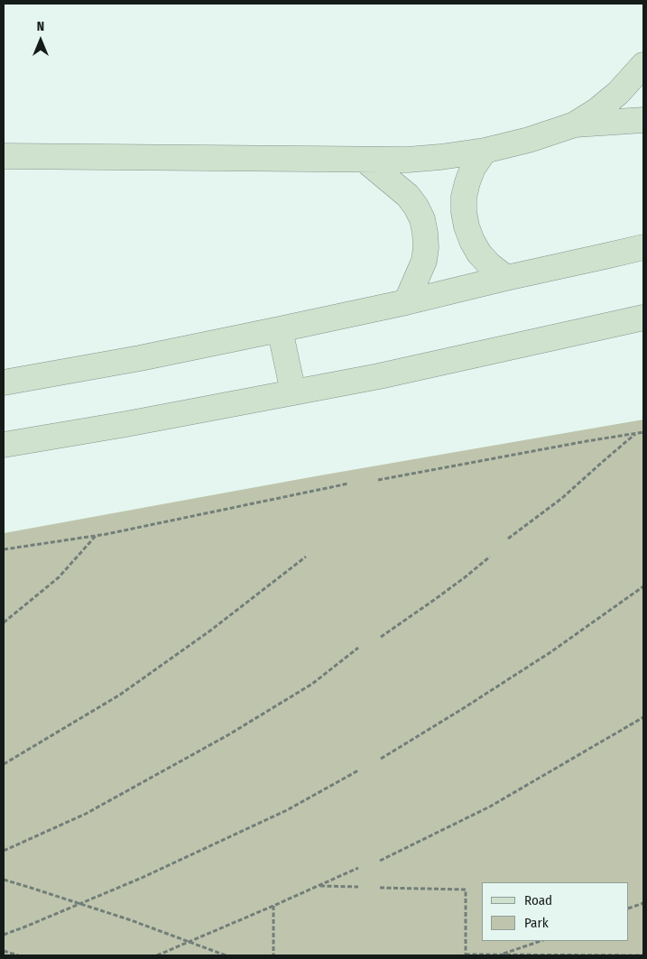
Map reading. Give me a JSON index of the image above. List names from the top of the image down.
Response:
{
  "legend": ["Road", "Park"],
  "north": "top"
}
